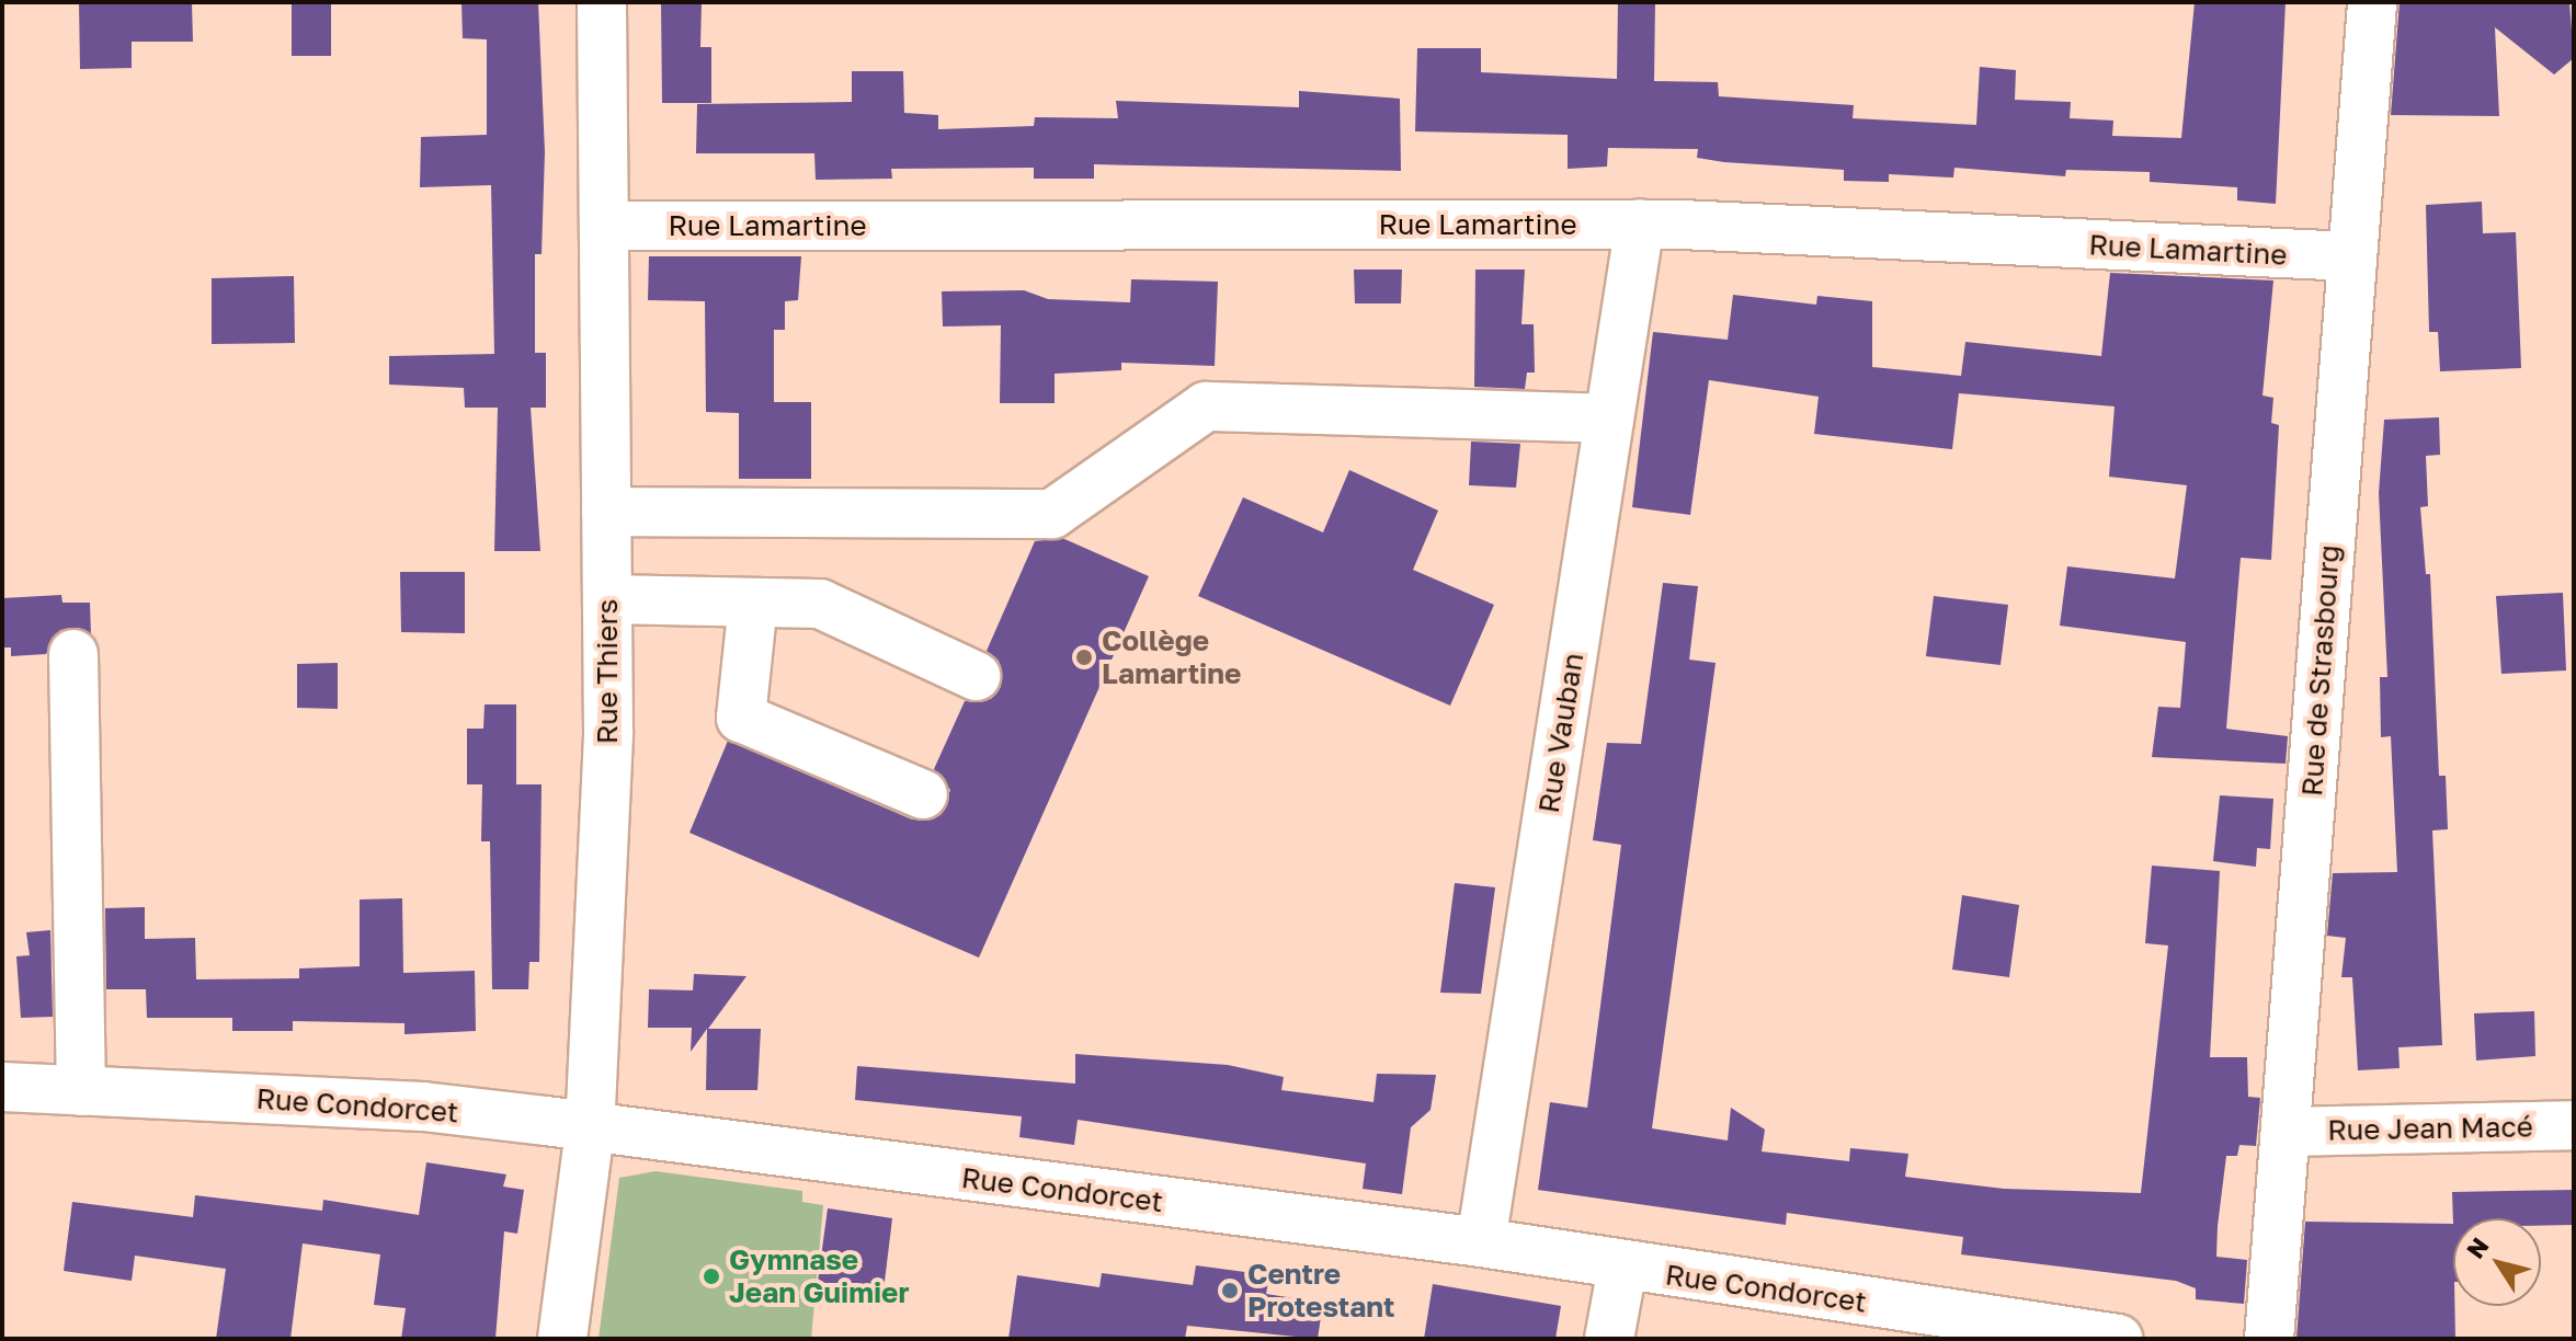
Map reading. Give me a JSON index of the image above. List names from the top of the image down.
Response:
{
  "streets": {
    "street": [
      "Rue Lamartine",
      "Rue de Strasbourg",
      "Rue Thiers",
      "Rue Vauban",
      "Rue Condorcet",
      "Rue Jean Macé"
    ]
  },
  "crossings": [
    ["Rue Lamartine", "Rue de Strasbourg"],
    ["Rue Lamartine", "Rue Thiers"],
    ["Rue Lamartine", "Rue Vauban"],
    ["Rue de Strasbourg", "Rue Jean Macé"],
    ["Rue Thiers", "Rue Condorcet"],
    ["Rue Vauban", "Rue Condorcet"]
  ],
  "places": ["Collège Lamartine", "Gymnase Jean Guimier", "Centre Protestant"],
  "north": "top left"
}
